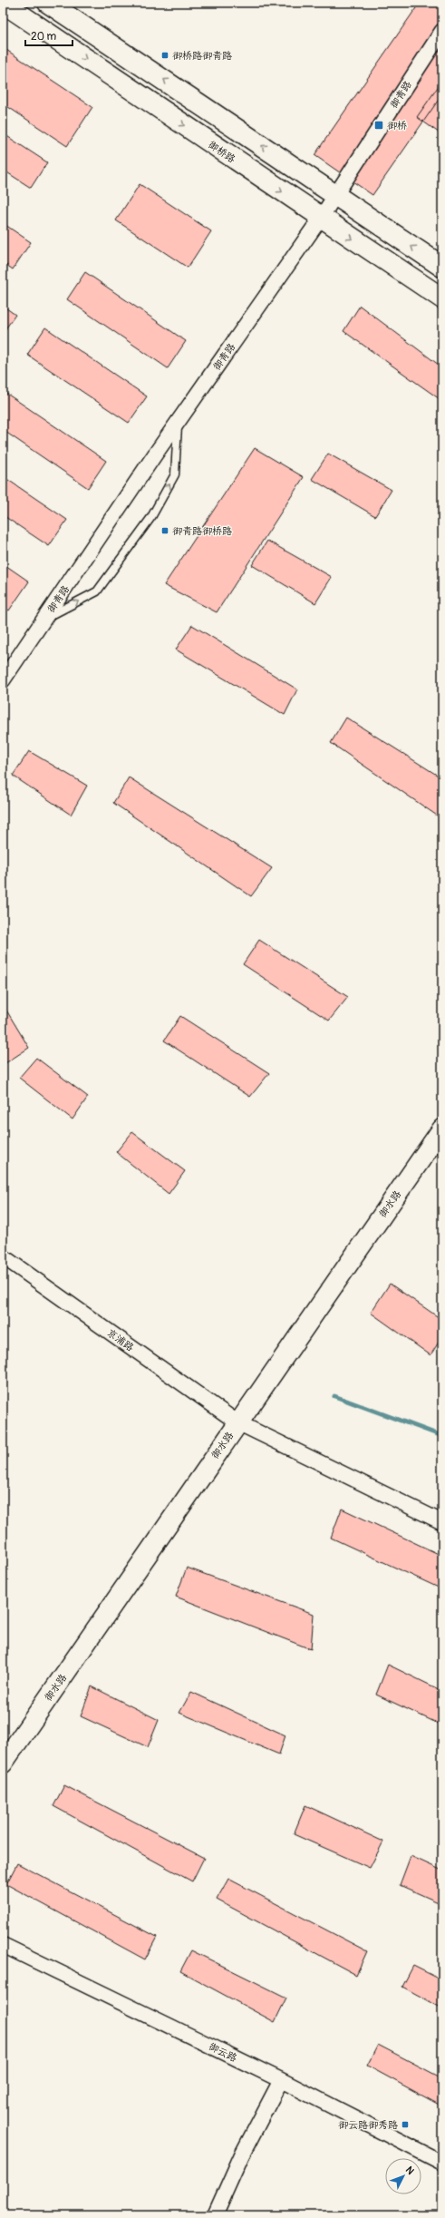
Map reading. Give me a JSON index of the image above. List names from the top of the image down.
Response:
{
  "streets": {
    "main road": ["御桥路"],
    "street": [
      "御青路",
      "御水路",
      "京浦路",
      "御云路"
    ]
  },
  "crossings": [
    ["御青路", "御桥路"],
    ["御水路", "京浦路"]
  ],
  "places": {
    "transit": [
      "御桥路御青路",
      "御桥",
      "御青路御桥路",
      "御云路御秀路"
    ]
  },
  "scale_bar": "20 m",
  "north": "top right"
}
